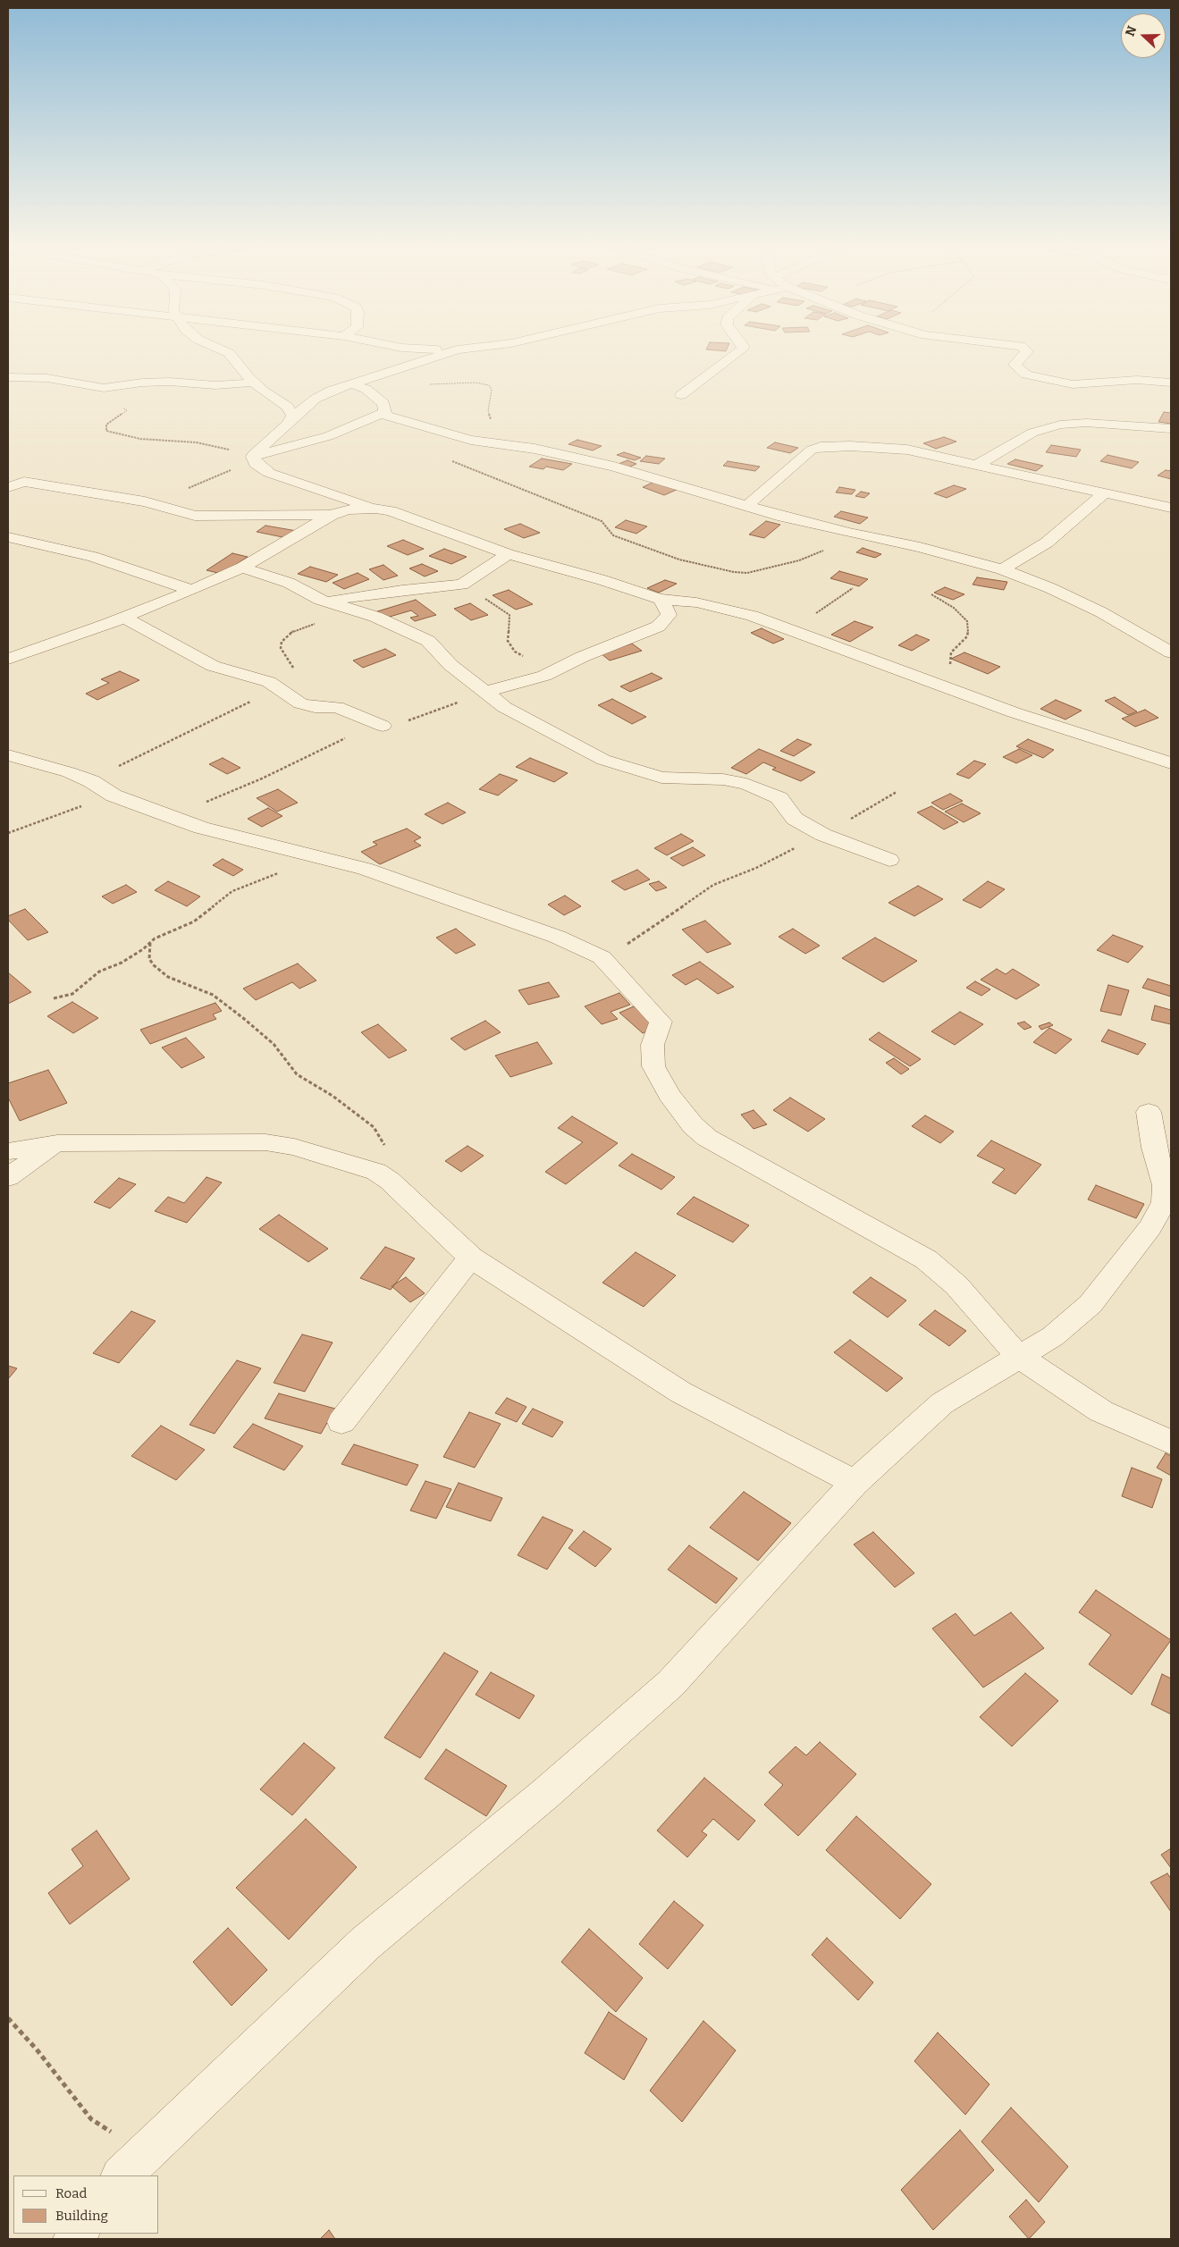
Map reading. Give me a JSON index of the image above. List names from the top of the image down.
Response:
{
  "legend": ["Road", "Building"],
  "north": "left"
}
